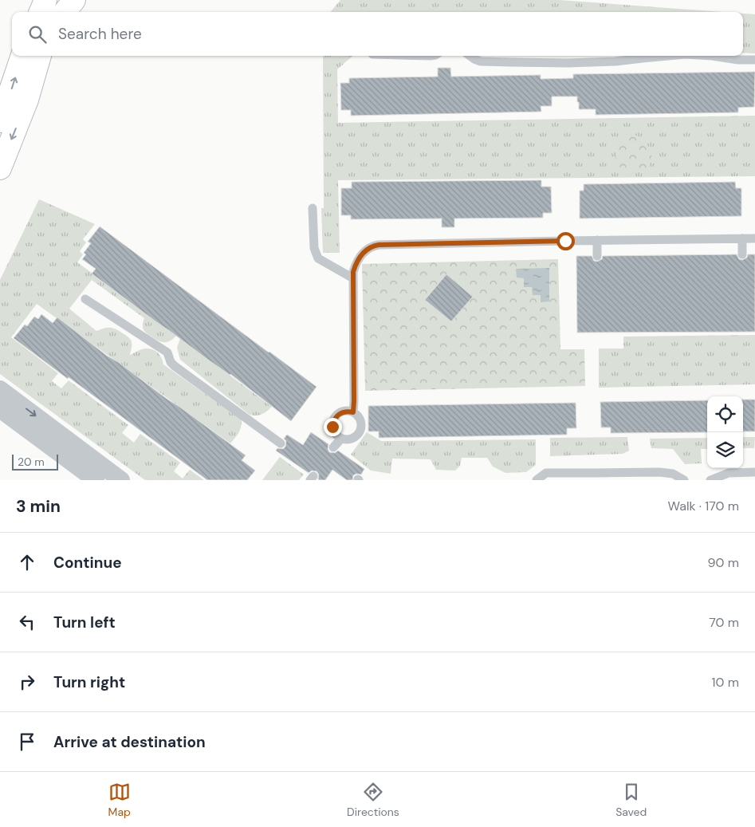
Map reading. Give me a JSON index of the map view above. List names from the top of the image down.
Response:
{
  "scale_bar": "20 m",
  "page": {
    "search": "Search here",
    "scale": "20 m",
    "heading": ["3 min", "Walk · 170 m"],
    "list": [
      ["Continue", "90 m"],
      ["Turn left", "70 m"],
      ["Turn right", "10 m"],
      "Arrive at destination"
    ],
    "nav": ["Map", "Directions", "Saved"]
  }
}
